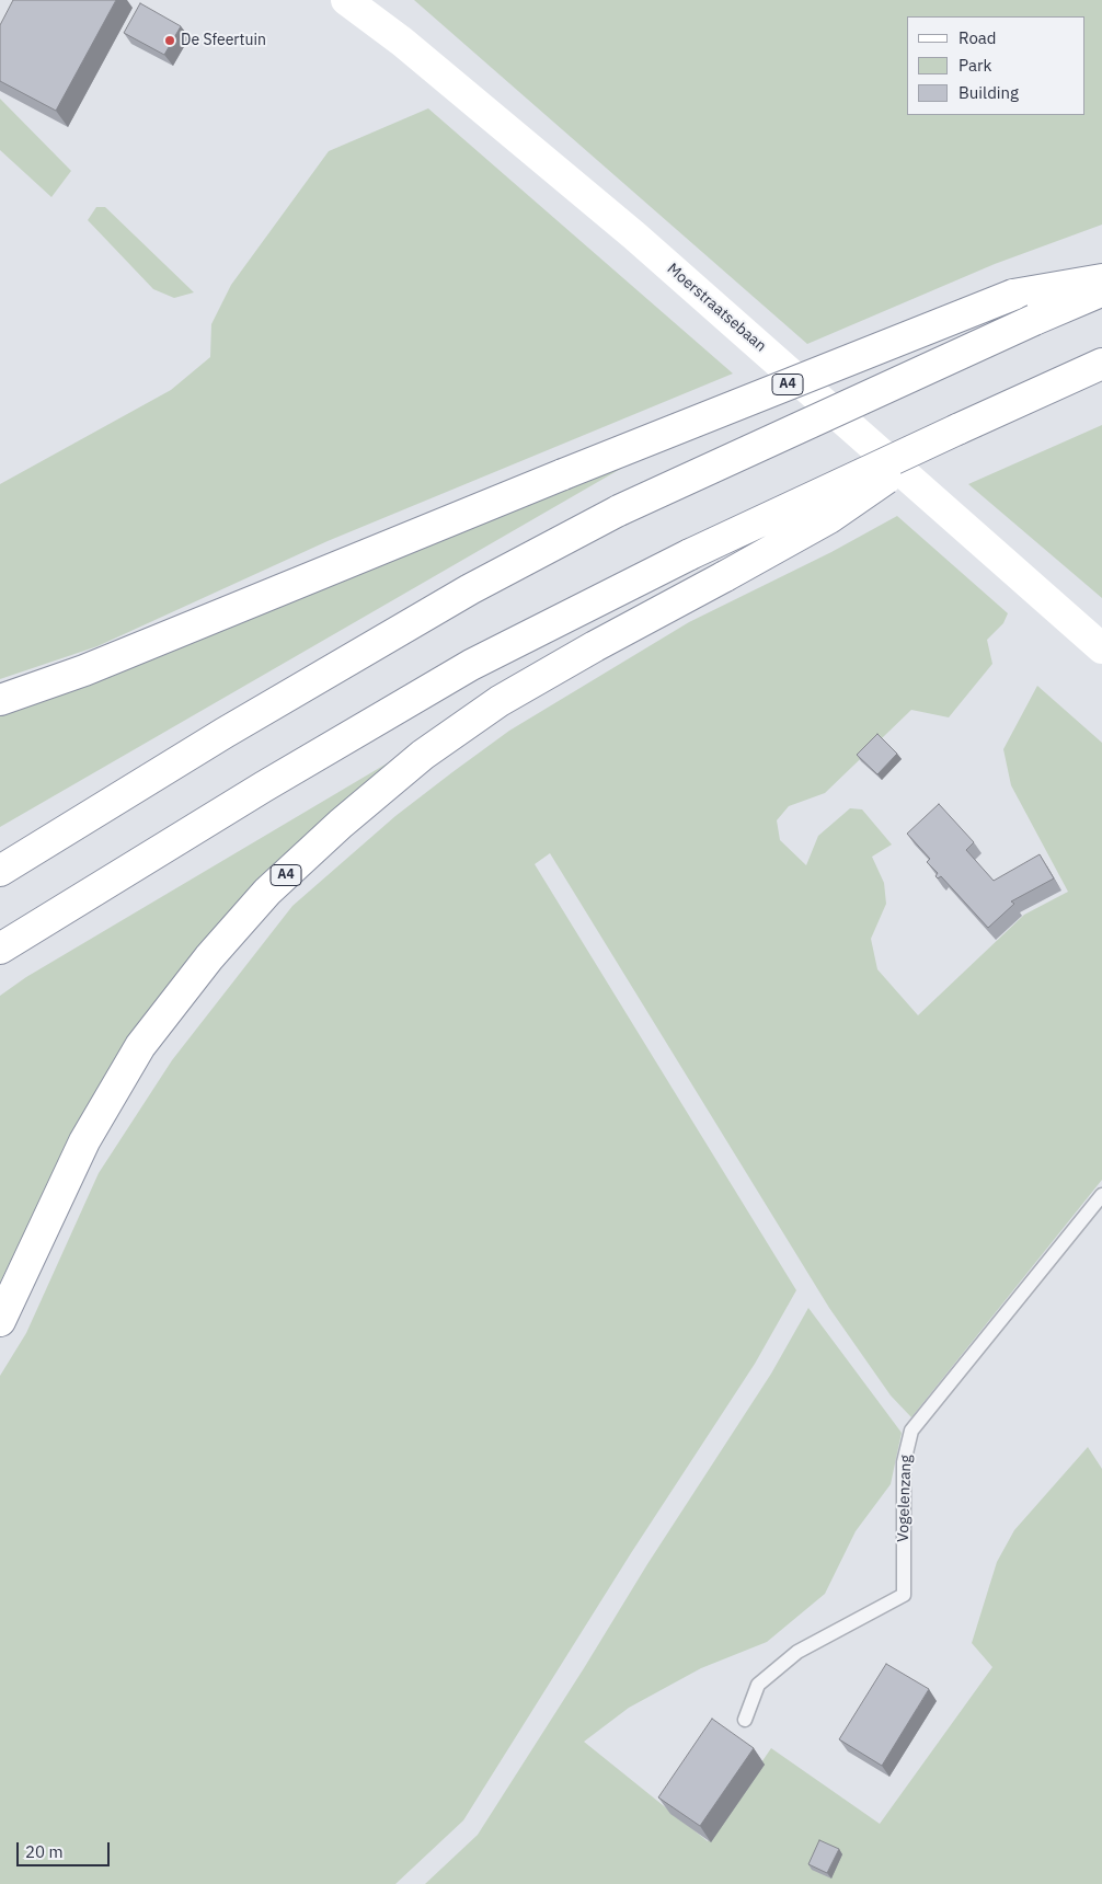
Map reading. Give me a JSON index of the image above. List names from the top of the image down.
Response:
{
  "streets": {
    "main road": ["Moerstraatsebaan", "A4"],
    "lane": ["Vogelenzang"]
  },
  "places": ["De Sfeertuin"],
  "legend": ["Road", "Park", "Building"],
  "scale_bar": "20 m"
}
